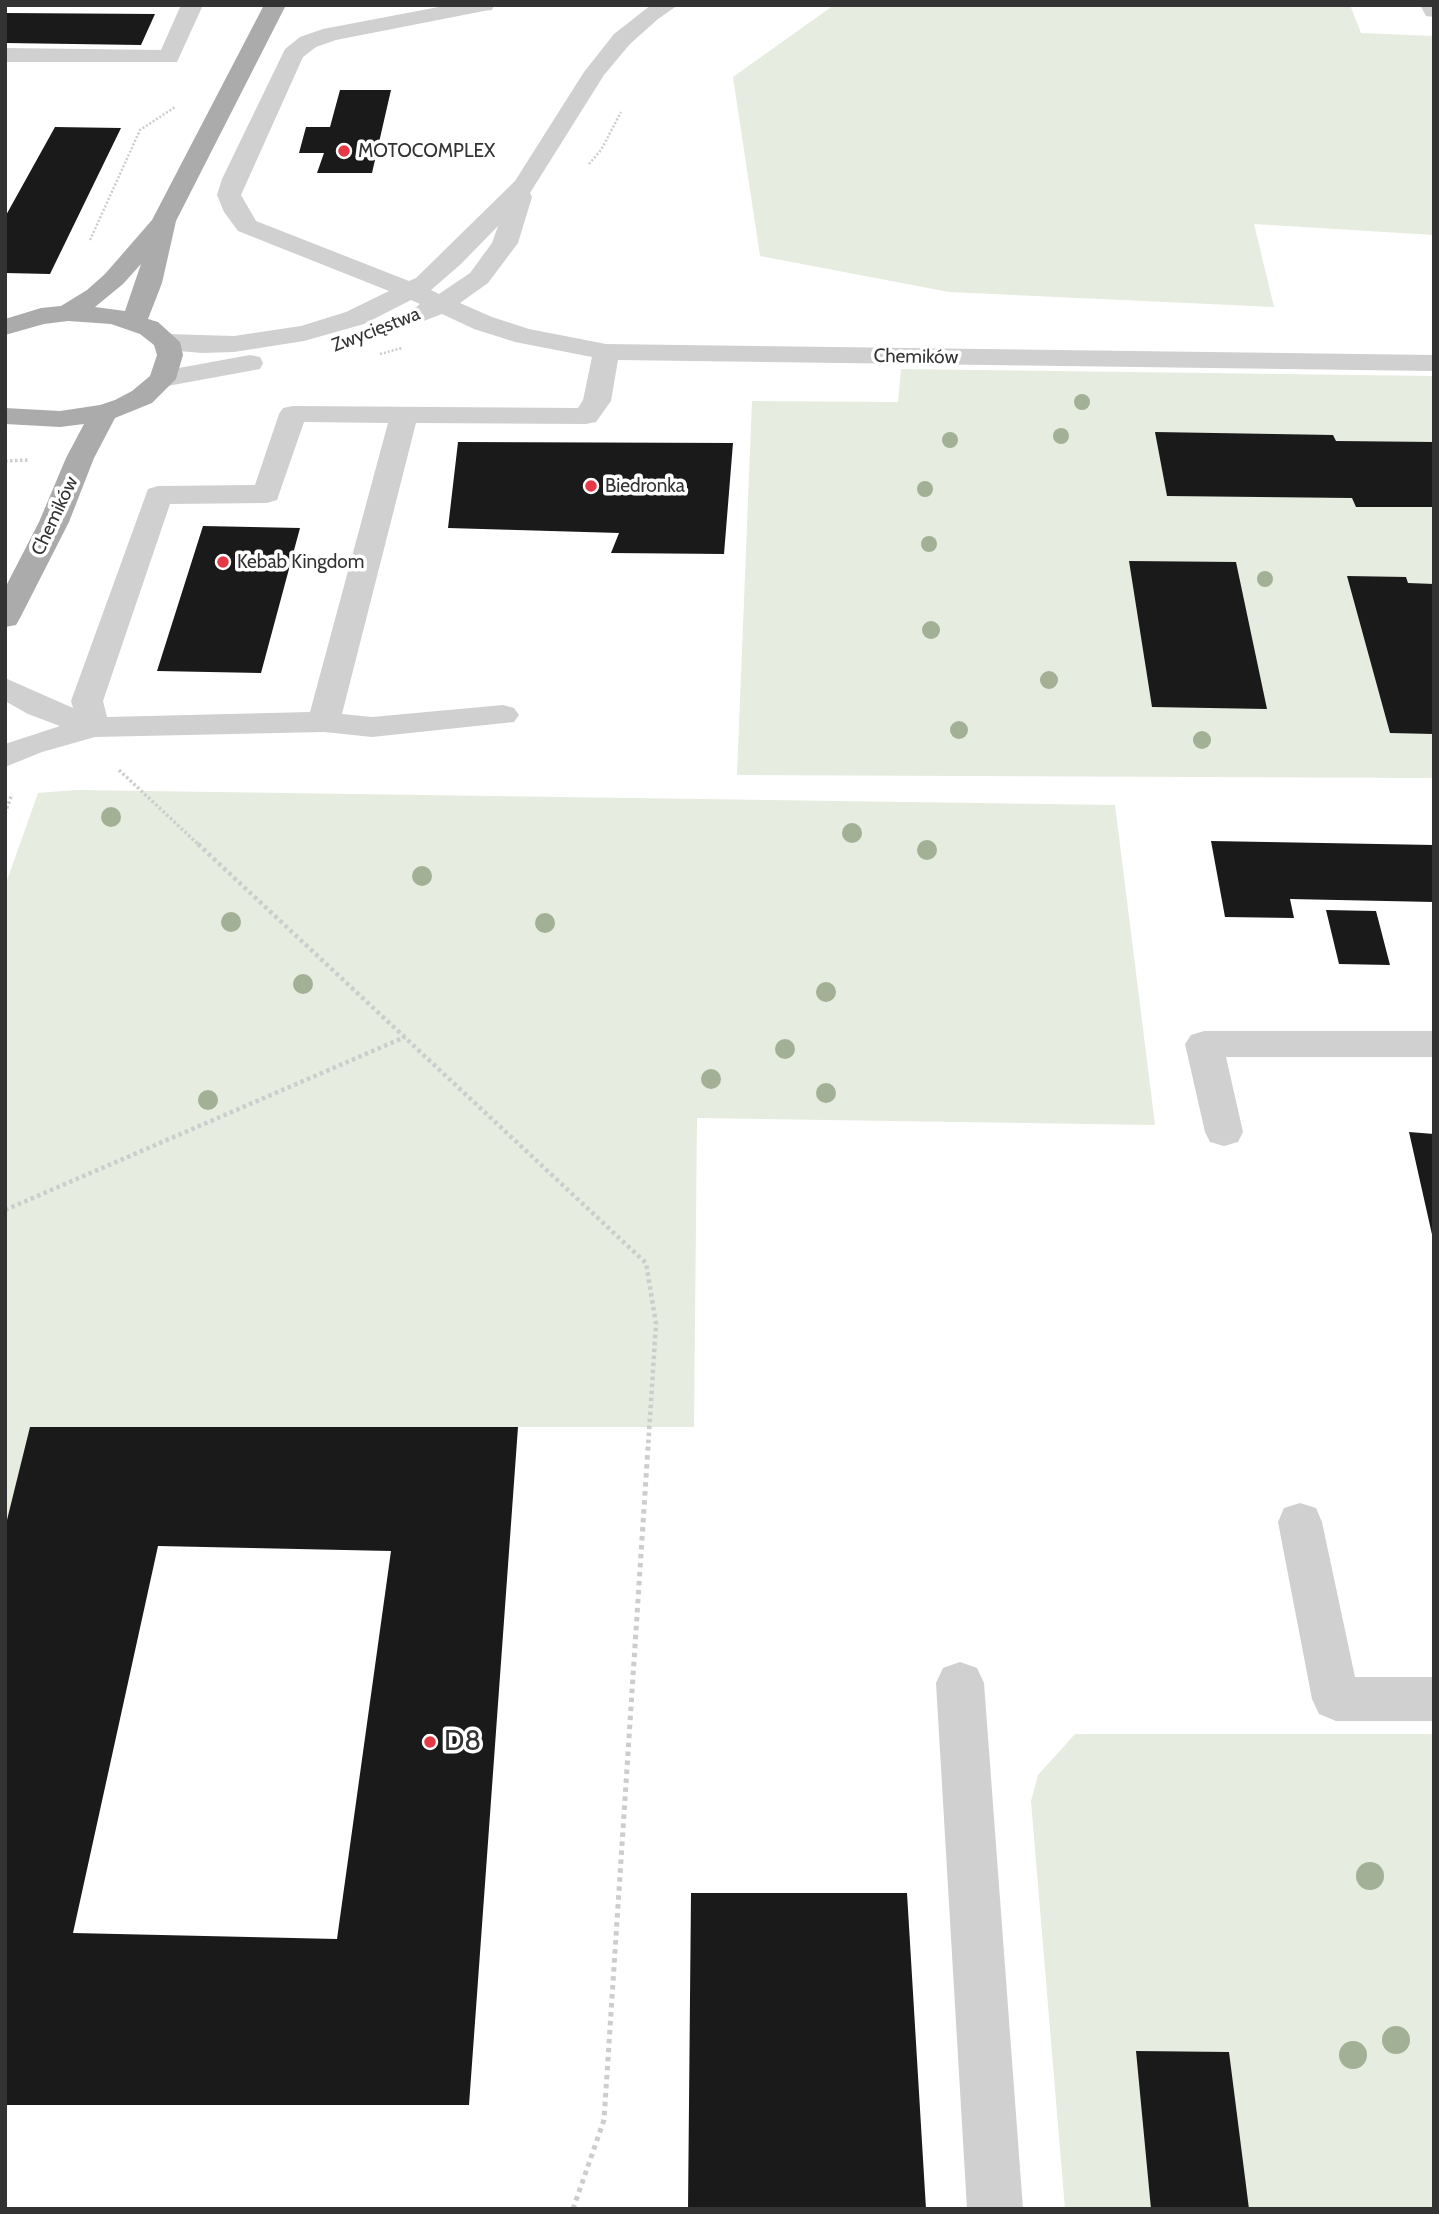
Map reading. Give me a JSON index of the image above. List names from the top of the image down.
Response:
{
  "streets": {
    "main road": ["Chemików"],
    "street": ["Zwycięstwa"]
  },
  "crossings": [
    ["Zwycięstwa", "Chemików"]
  ],
  "places": [
    "MOTOCOMPLEX",
    "Biedronka",
    "Kebab Kingdom",
    "D8"
  ]
}
